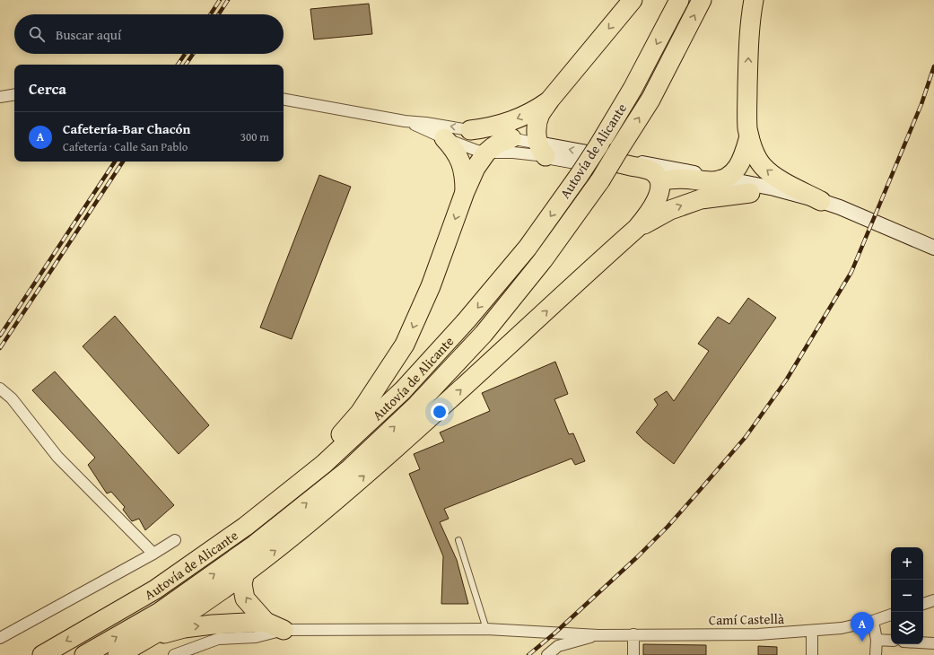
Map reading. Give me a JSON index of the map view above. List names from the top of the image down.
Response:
{
  "streets": {
    "highway": ["Autovía de Alicante"],
    "street": ["Camí Castellà"]
  },
  "page": {
    "search": "Buscar aquí",
    "heading": "Cerca",
    "list": [
      {
        "mark": "A",
        "name": "Cafetería-Bar Chacón",
        "note": "Cafetería · Calle San Pablo",
        "value": "300 m"
      }
    ],
    "map_buttons": ["+", "−"],
    "pins": "A"
  }
}
